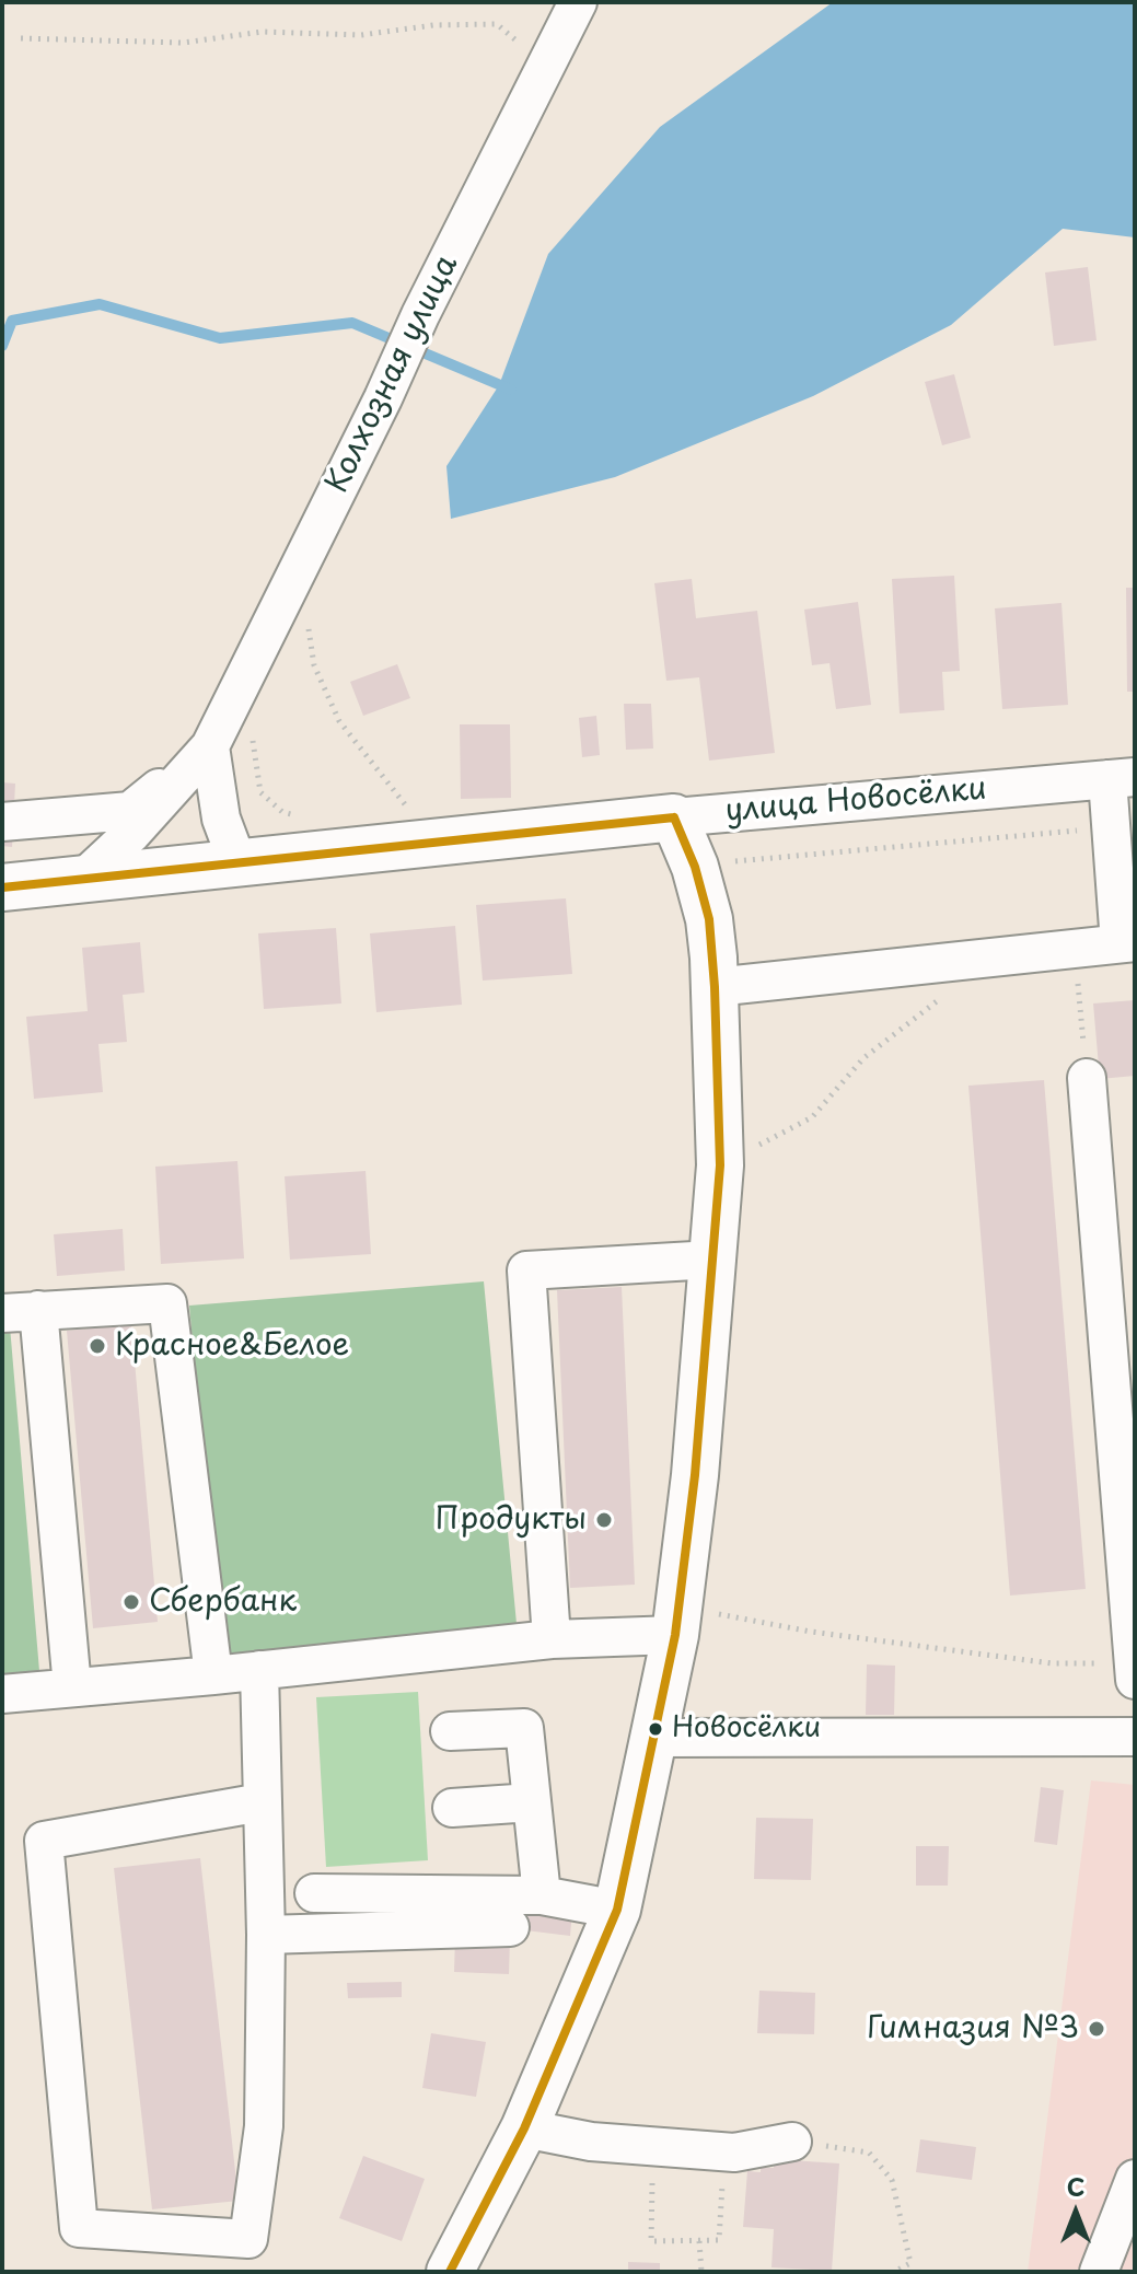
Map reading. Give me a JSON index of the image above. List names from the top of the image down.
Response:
{
  "streets": {
    "main road": ["улица Новосёлки"],
    "street": ["Колхозная улица"]
  },
  "crossings": [
    ["Колхозная улица", "улица Новосёлки"]
  ],
  "places": [
    "Красное&Белое",
    "Продукты",
    "Сбербанк",
    "Новосёлки",
    "Гимназия №3"
  ],
  "north": "top"
}
